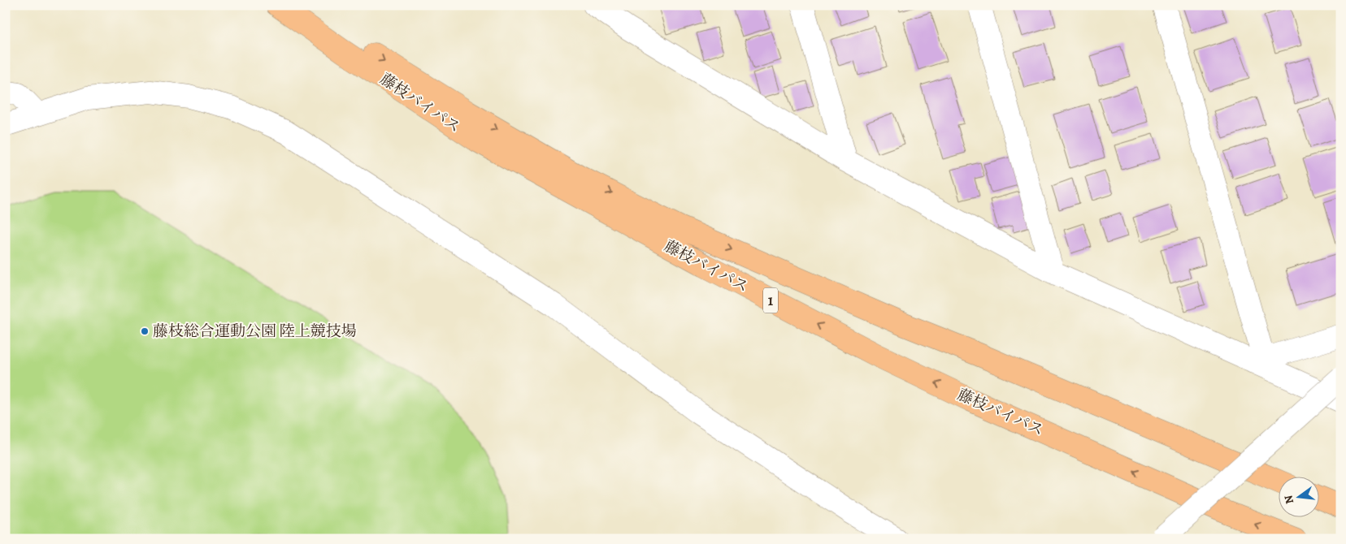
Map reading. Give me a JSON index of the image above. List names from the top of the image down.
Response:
{
  "streets": {
    "highway": ["藤枝バイパス", "1"]
  },
  "places": ["藤枝総合運動公園 陸上競技場"],
  "north": "left"
}
